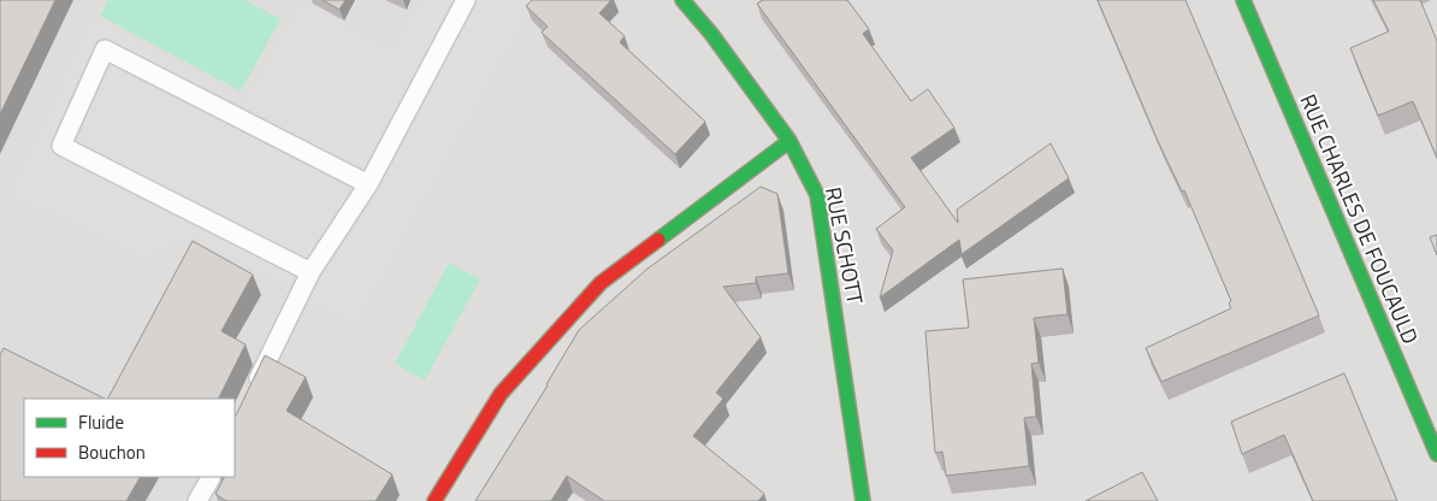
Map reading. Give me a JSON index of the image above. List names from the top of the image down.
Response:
{
  "streets": {
    "street": ["RUE CHARLES DE FOUCAULD", "RUE SCHOTT"]
  },
  "legend": ["Fluide", "Bouchon"]
}
